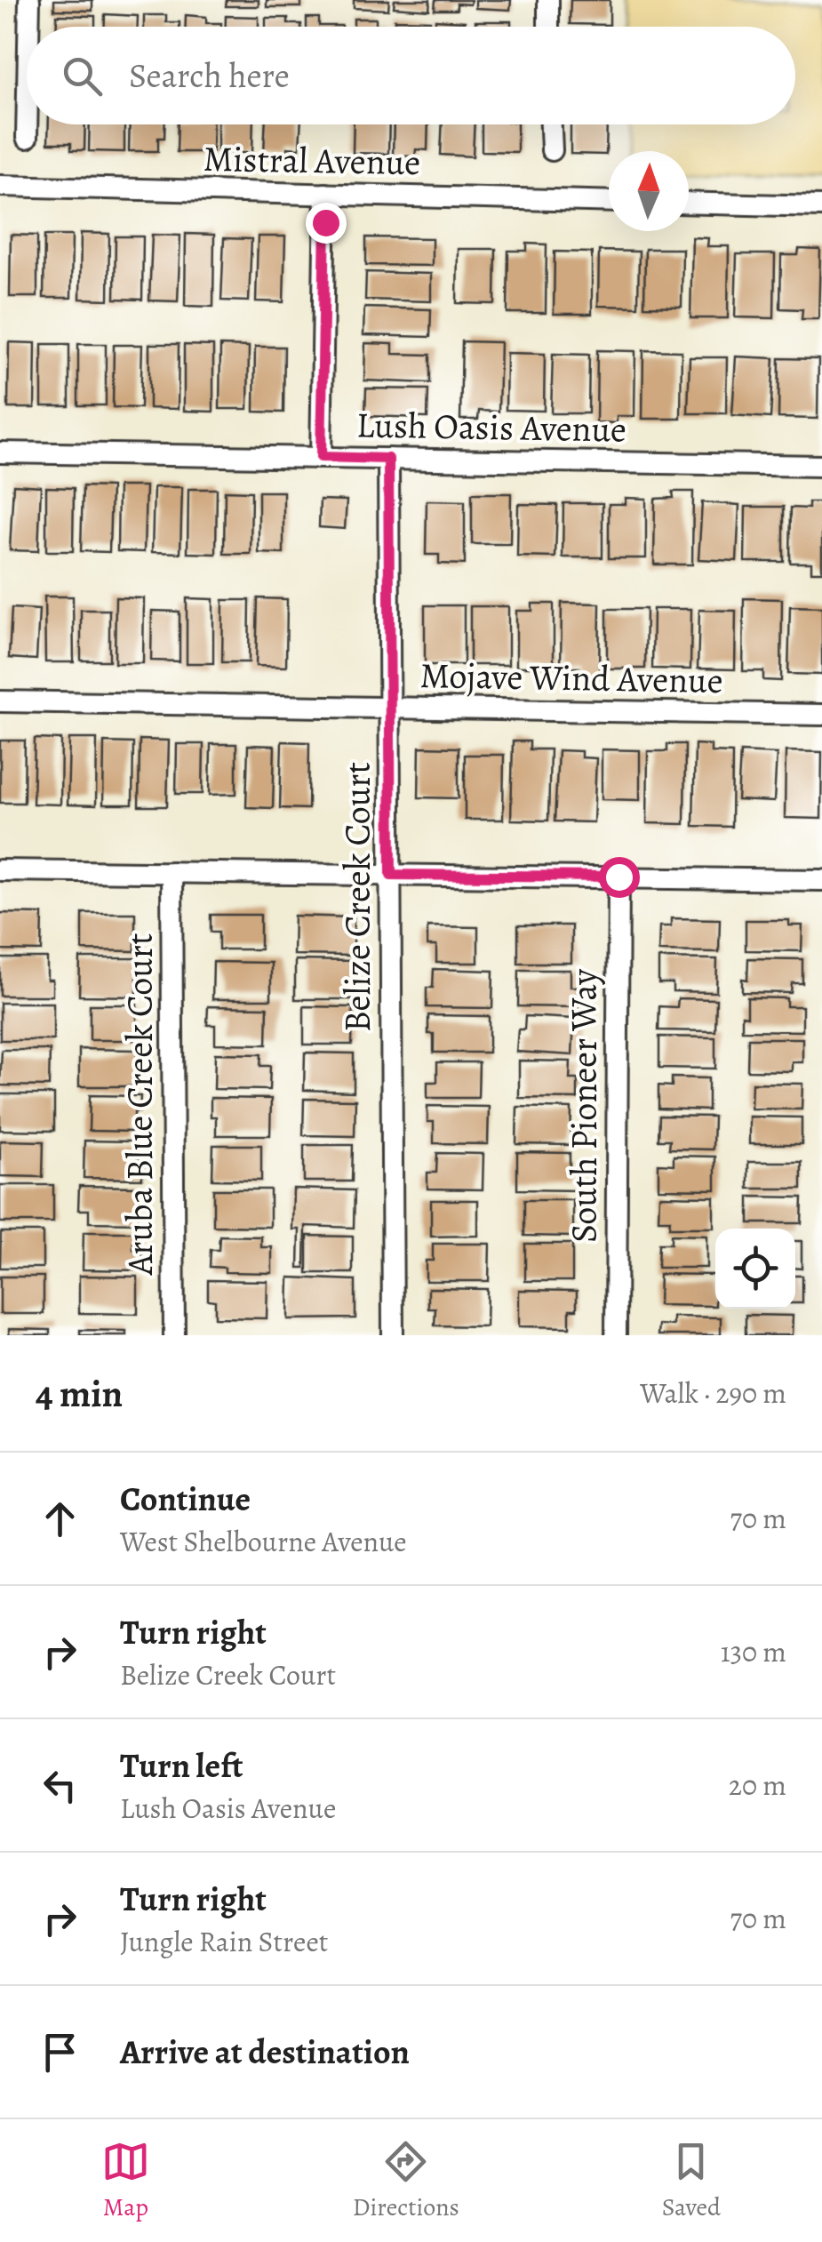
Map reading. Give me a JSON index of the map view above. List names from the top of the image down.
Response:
{
  "streets": {
    "street": [
      "Mistral Avenue",
      "Lush Oasis Avenue",
      "Mojave Wind Avenue",
      "Belize Creek Court",
      "Aruba Blue Creek Court",
      "South Pioneer Way"
    ]
  },
  "crossings": [
    ["Lush Oasis Avenue", "Belize Creek Court"],
    ["Mojave Wind Avenue", "Belize Creek Court"]
  ],
  "north": "top",
  "page": {
    "search": "Search here",
    "heading": ["4 min", "Walk · 290 m"],
    "list": [
      ["Continue", "West Shelbourne Avenue", "70 m"],
      ["Turn right", "Belize Creek Court", "130 m"],
      ["Turn left", "Lush Oasis Avenue", "20 m"],
      ["Turn right", "Jungle Rain Street", "70 m"],
      "Arrive at destination"
    ],
    "nav": ["Map", "Directions", "Saved"]
  }
}
